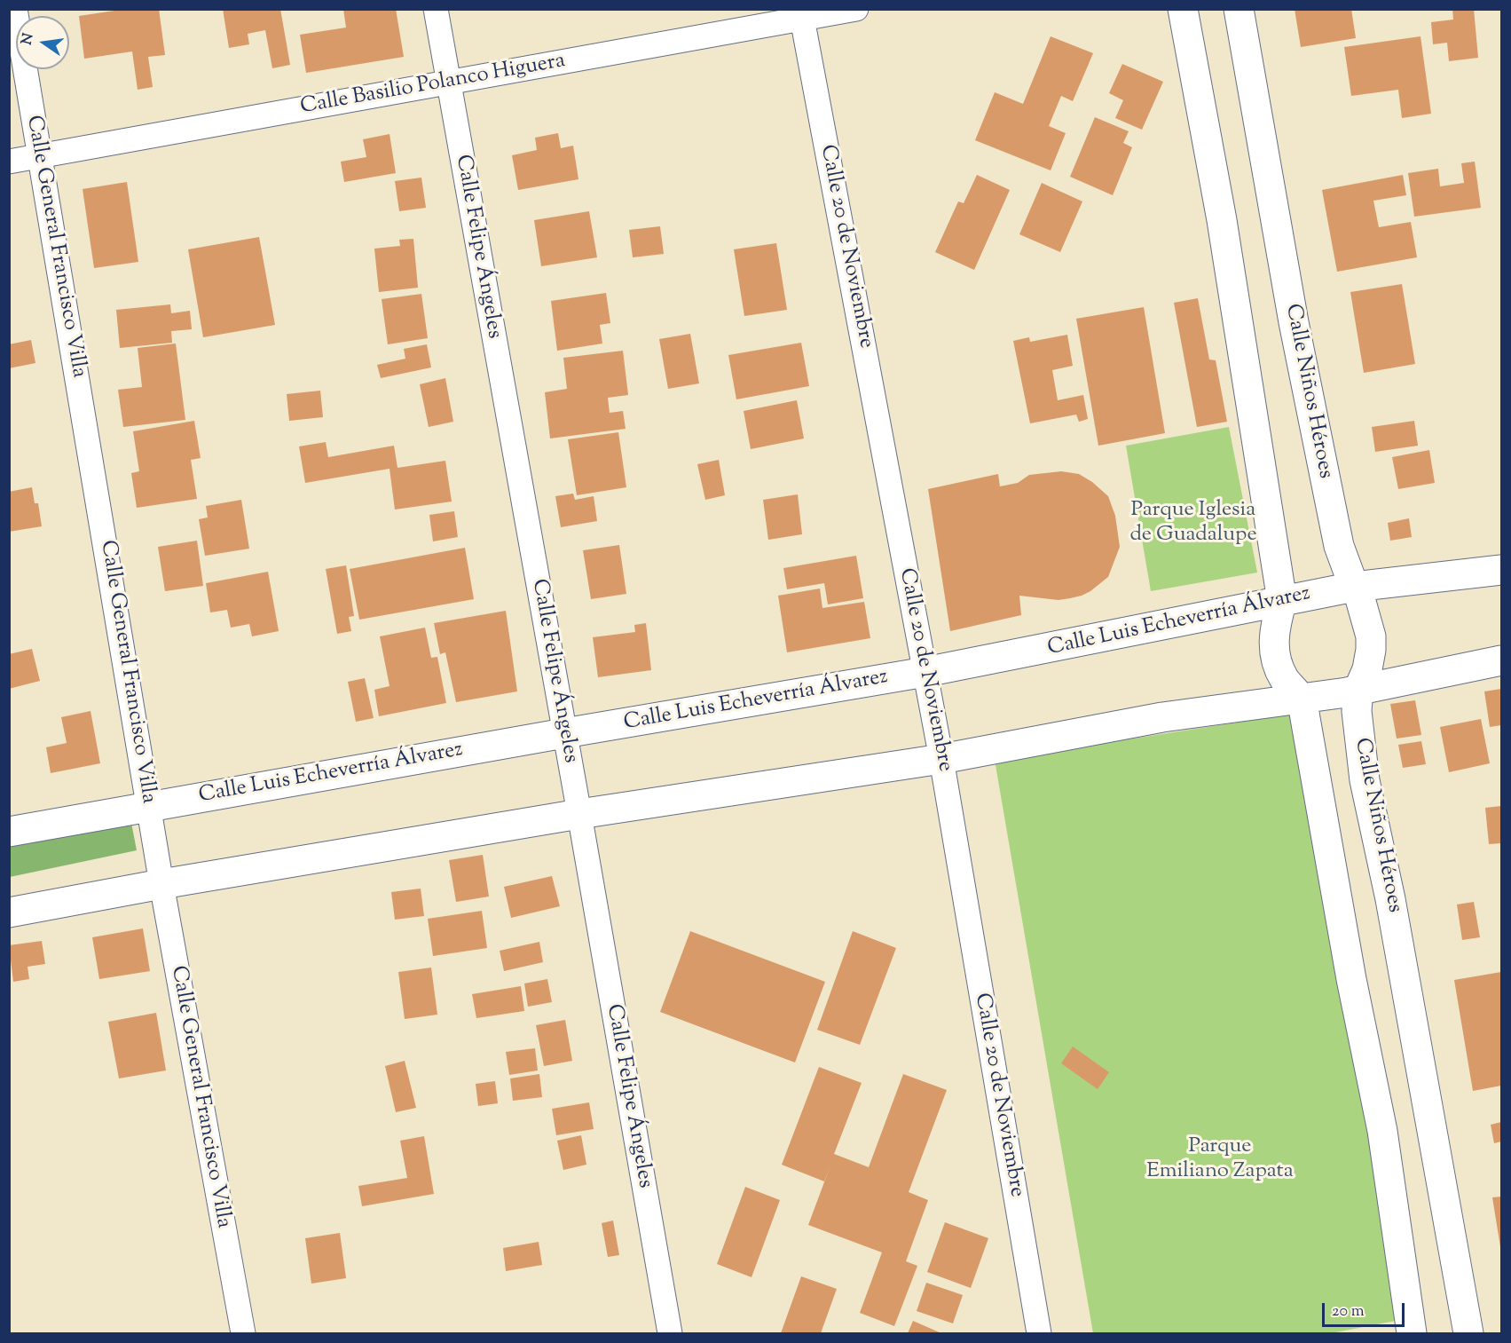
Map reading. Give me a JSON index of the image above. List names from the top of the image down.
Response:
{
  "streets": {
    "street": [
      "Calle Basilio Polanco Higuera",
      "Calle General Francisco Villa",
      "Calle Felipe Ángeles",
      "Calle 20 de Noviembre",
      "Calle Niños Héroes",
      "Calle Luis Echeverría Álvarez"
    ]
  },
  "crossings": [
    ["Calle Basilio Polanco Higuera", "Calle General Francisco Villa"],
    ["Calle Basilio Polanco Higuera", "Calle Felipe Ángeles"],
    ["Calle Basilio Polanco Higuera", "Calle 20 de Noviembre"],
    ["Calle General Francisco Villa", "Calle Luis Echeverría Álvarez"],
    ["Calle Felipe Ángeles", "Calle Luis Echeverría Álvarez"],
    ["Calle 20 de Noviembre", "Calle Luis Echeverría Álvarez"],
    ["Calle Niños Héroes", "Calle Luis Echeverría Álvarez"]
  ],
  "parks": ["Parque Iglesia de Guadalupe", "Parque Emiliano Zapata"],
  "scale_bar": "20 m",
  "north": "left"
}
